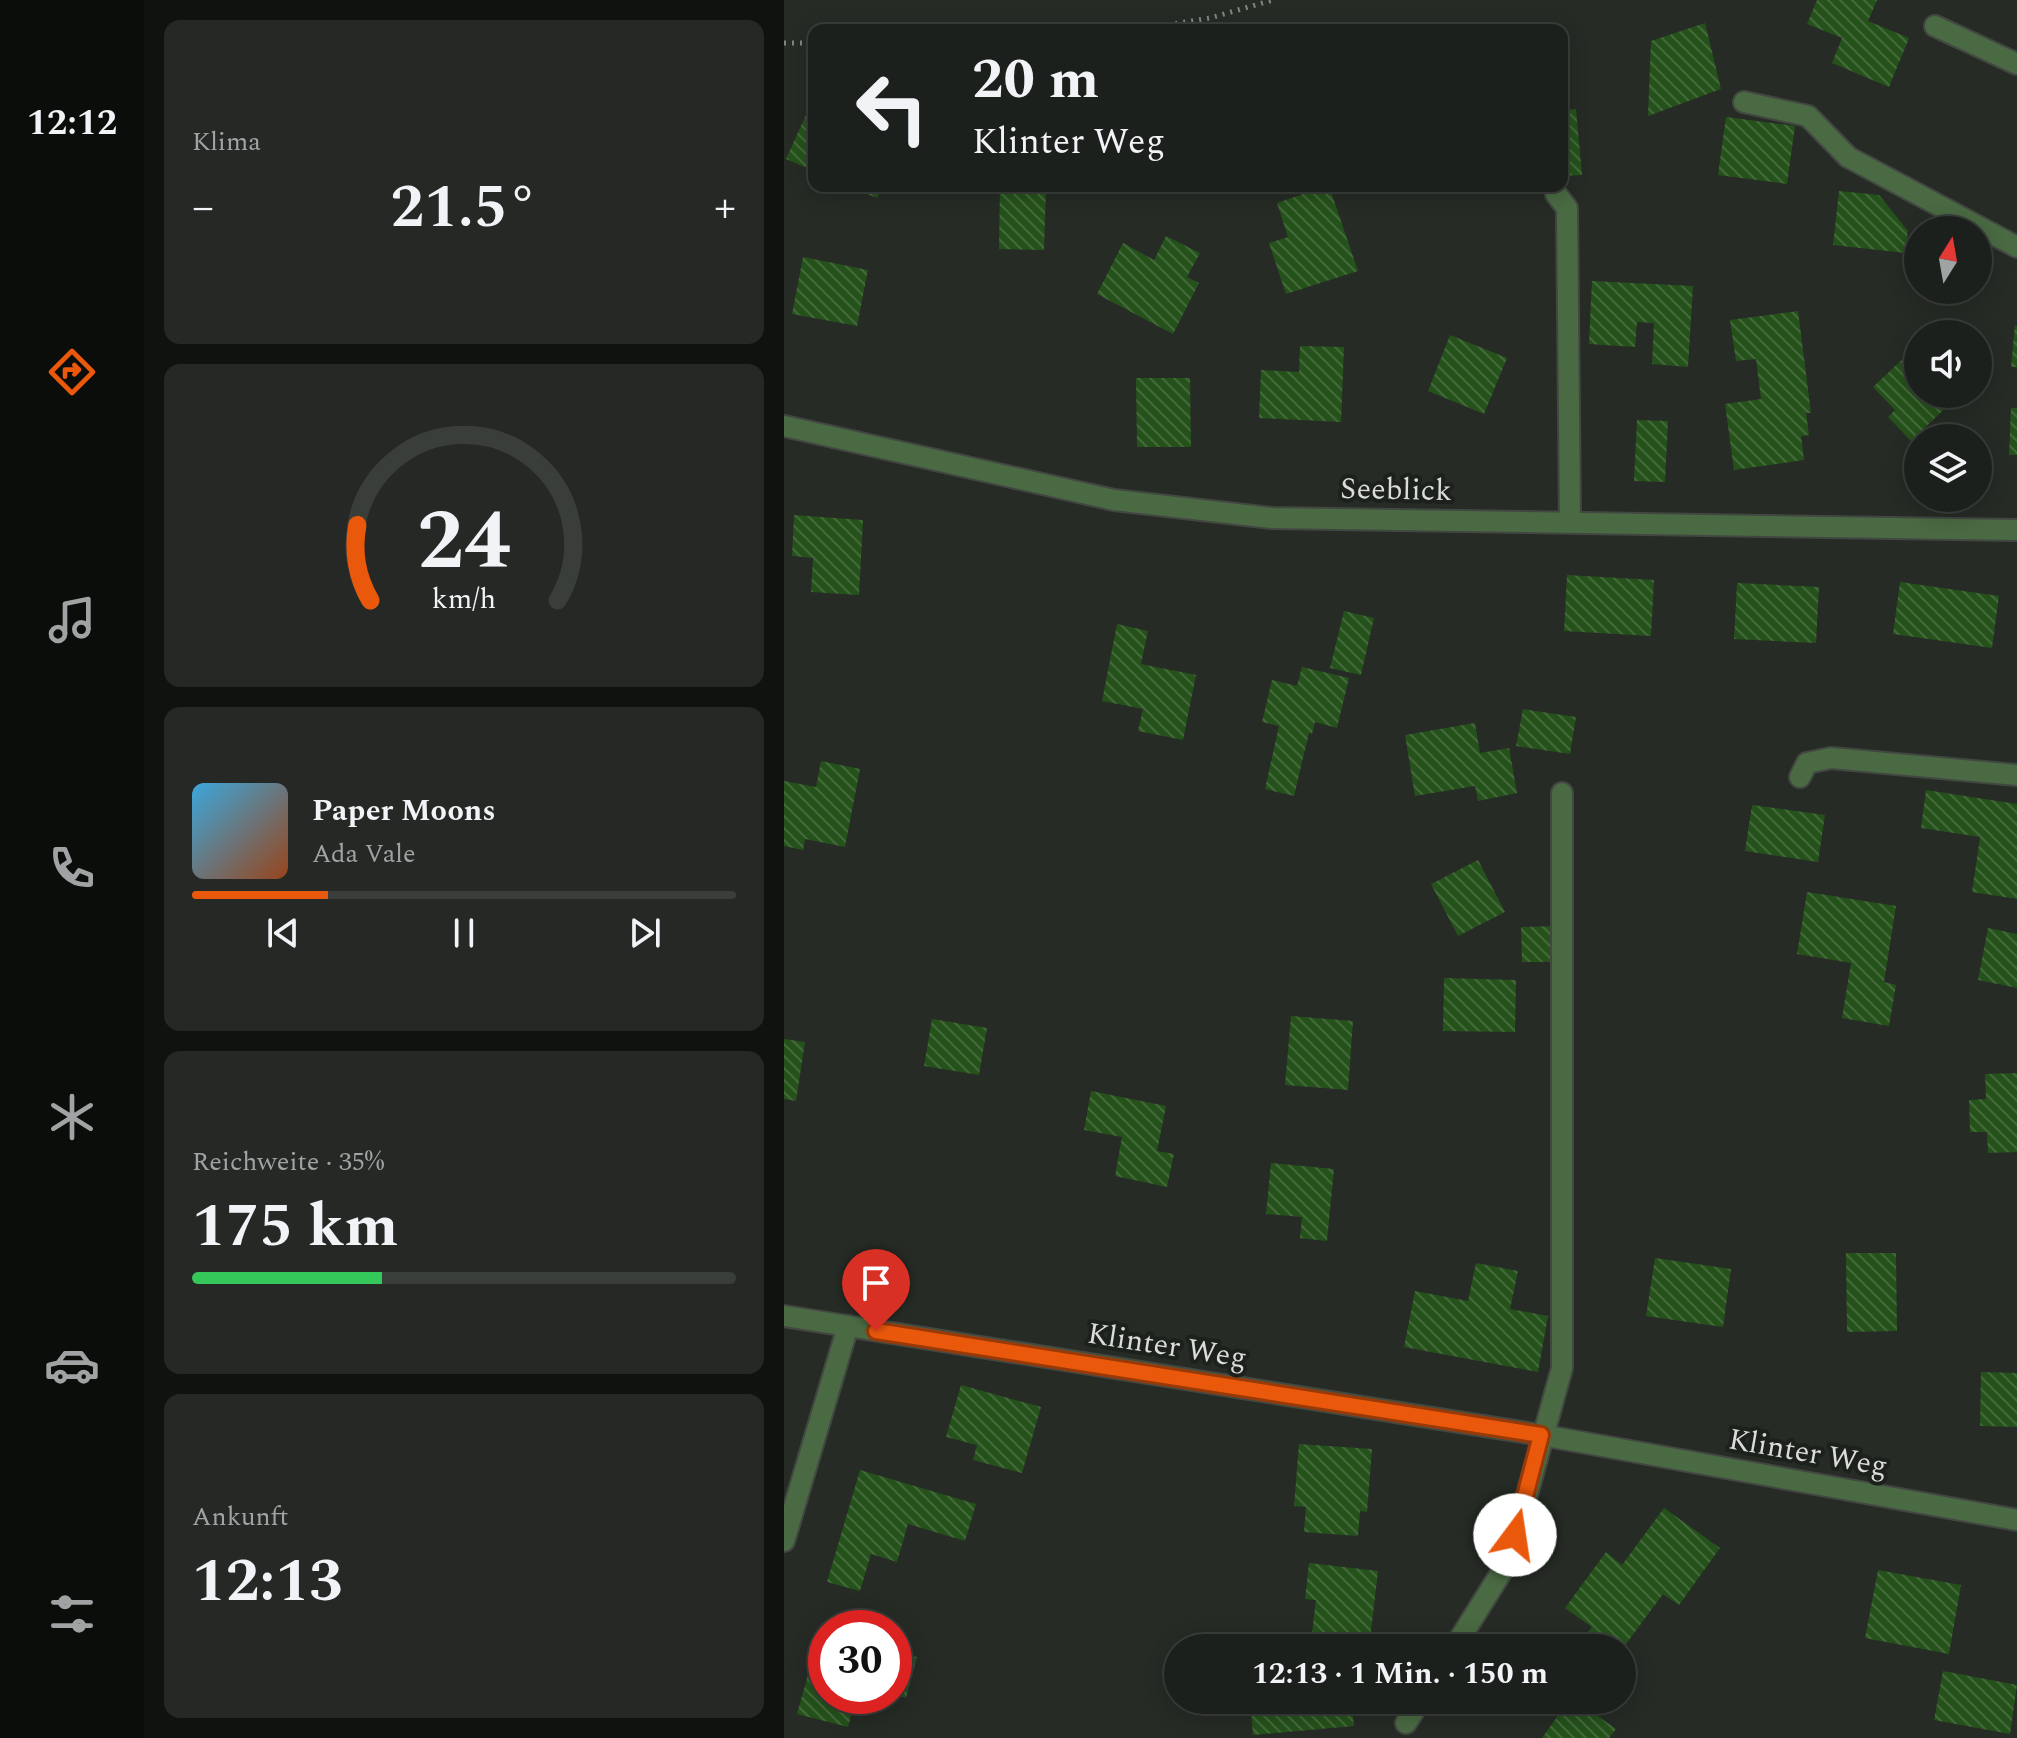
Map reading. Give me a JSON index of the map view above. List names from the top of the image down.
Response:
{
  "streets": {
    "street": ["Seeblick", "Klinter Weg"]
  },
  "north": "top",
  "page": {
    "tabs": "12:12",
    "tile": [
      "Klima",
      ["Reichweite · 35%", "175 km"],
      ["Ankunft", "12:13"]
    ],
    "turn": ["20 m", "Klinter Weg"],
    "heat": ["−", "21.5°", "+"],
    "song": ["Paper Moons", "Ada Vale"],
    "limit": "30",
    "trip": "12:13 · 1 Min. · 150 m",
    "gauge": ["24", "km/h"]
  }
}
